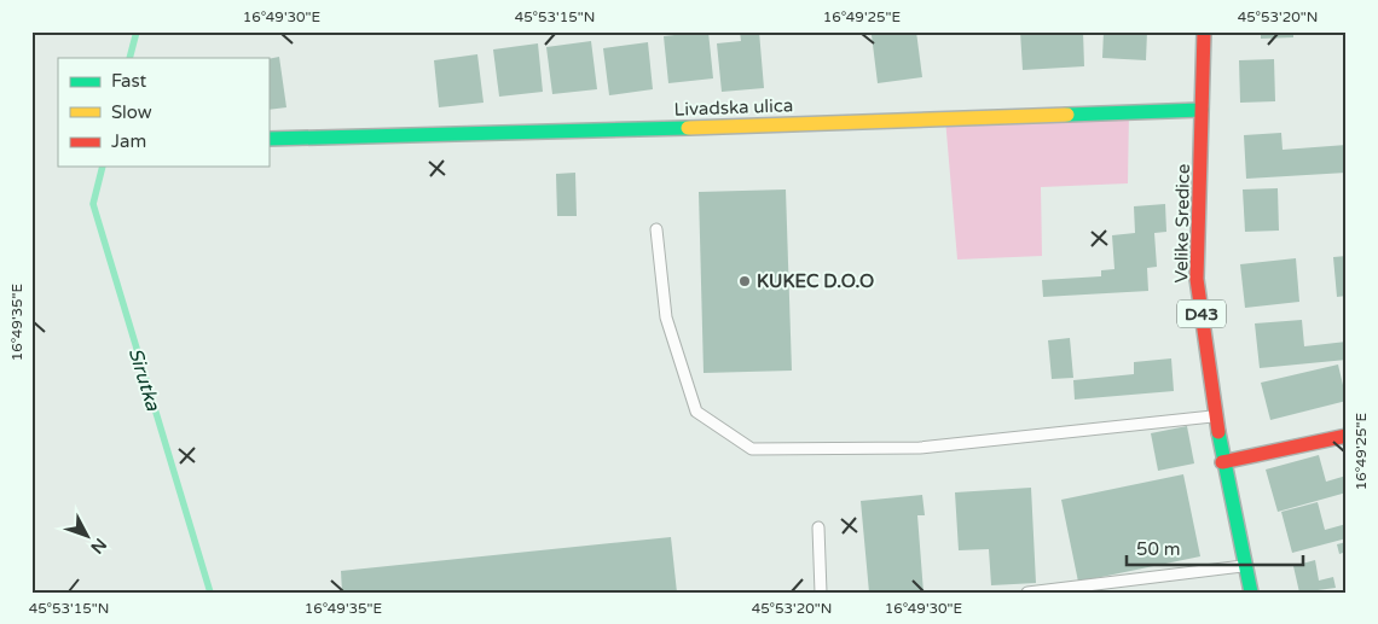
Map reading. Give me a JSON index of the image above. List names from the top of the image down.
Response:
{
  "streets": {
    "street": ["Livadska ulica", "Velike Sredice", "D43"]
  },
  "crossings": [
    ["Livadska ulica", "Velike Sredice"]
  ],
  "water": ["Sirutka"],
  "places": ["KUKEC D.O.O"],
  "legend": ["Fast", "Slow", "Jam"],
  "scale_bar": "50 m",
  "north": "bottom right",
  "coordinates": [
    "16°49'30\"E",
    "45°53'15\"N",
    "16°49'25\"E",
    "45°53'20\"N",
    "16°49'35\"E"
  ]
}
